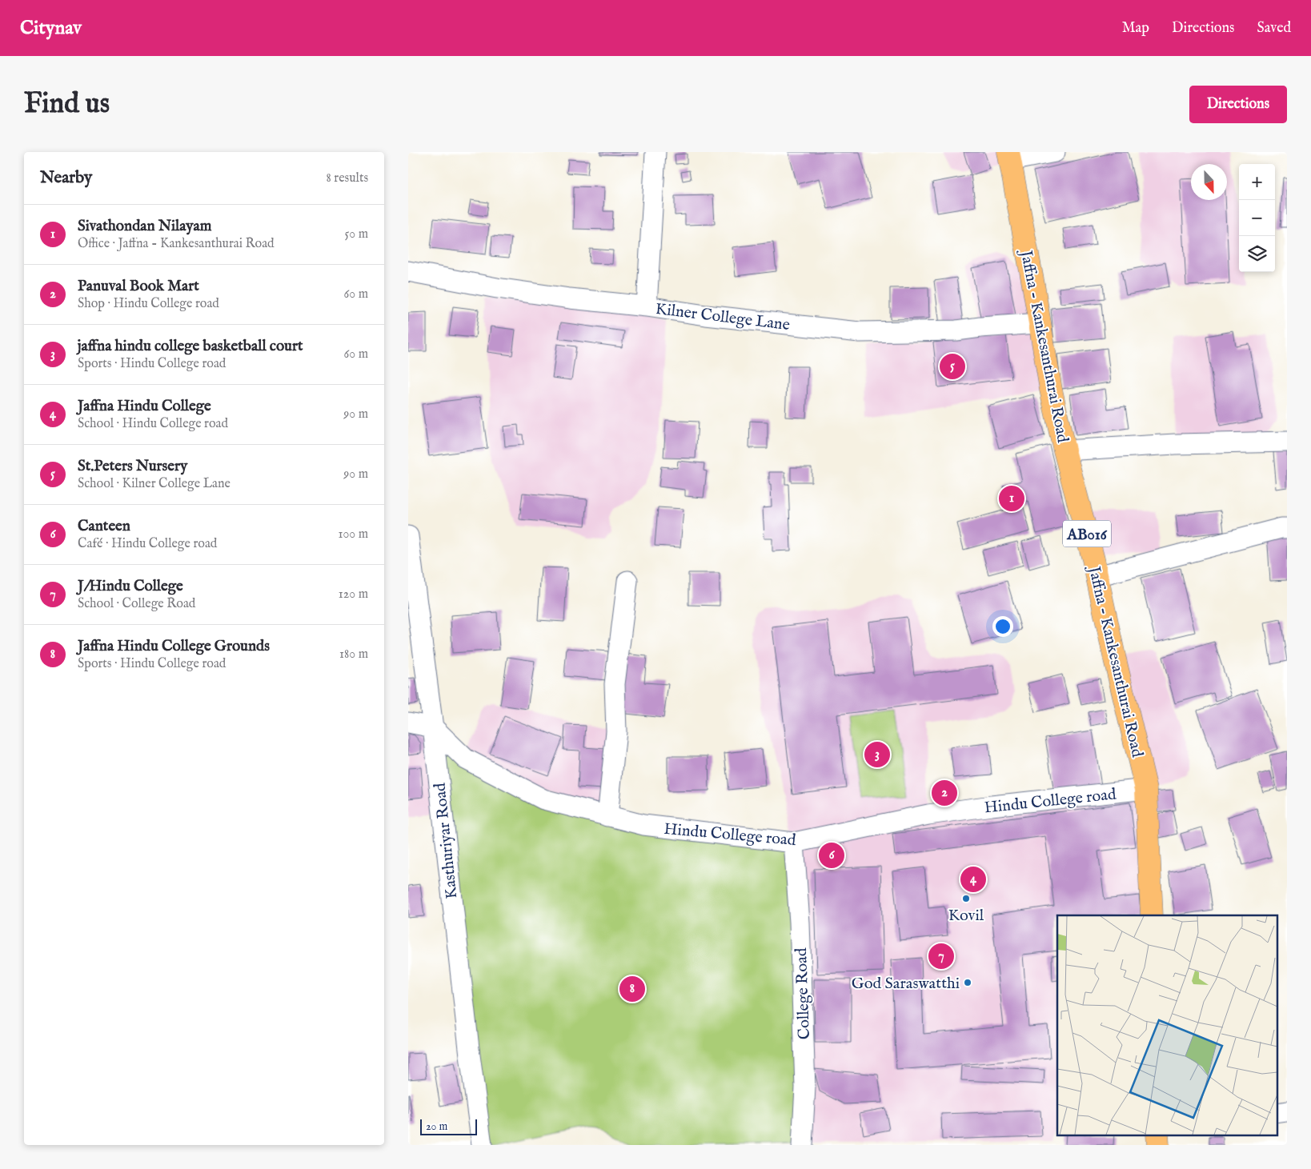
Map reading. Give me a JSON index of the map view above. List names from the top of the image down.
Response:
{
  "streets": {
    "main road": ["Jaffna - Kankesanthurai Road", "AB016"],
    "street": [
      "Kilner College Lane",
      "Hindu College road",
      "Kasthuriyar Road",
      "College Road"
    ]
  },
  "crossings": [
    ["Kilner College Lane", "Jaffna - Kankesanthurai Road"],
    ["Jaffna - Kankesanthurai Road", "Hindu College road"],
    ["Hindu College road", "Kasthuriyar Road"],
    ["Hindu College road", "College Road"]
  ],
  "places": ["Kovil", "God Saraswatthi"],
  "scale_bar": "20 m",
  "north": "bottom",
  "page": {
    "header": "Citynav",
    "nav": ["Map", "Directions", "Saved"],
    "buttons": "Directions",
    "title": "Find us",
    "heading": ["Nearby", "8 results"],
    "map_buttons": ["+", "−"],
    "list": [
      {
        "mark": "1",
        "name": "Sivathondan Nilayam",
        "note": "Office · Jaffna - Kankesanthurai Road",
        "value": "50 m"
      },
      {
        "mark": "2",
        "name": "Panuval Book Mart",
        "note": "Shop · Hindu College road",
        "value": "60 m"
      },
      {
        "mark": "3",
        "name": "jaffna hindu college basketball court",
        "note": "Sports · Hindu College road",
        "value": "60 m"
      },
      {
        "mark": "4",
        "name": "Jaffna Hindu College",
        "note": "School · Hindu College road",
        "value": "90 m"
      },
      {
        "mark": "5",
        "name": "St.Peters Nursery",
        "note": "School · Kilner College Lane",
        "value": "90 m"
      },
      {
        "mark": "6",
        "name": "Canteen",
        "note": "Café · Hindu College road",
        "value": "100 m"
      },
      {
        "mark": "7",
        "name": "J/Hindu College",
        "note": "School · College Road",
        "value": "120 m"
      },
      {
        "mark": "8",
        "name": "Jaffna Hindu College Grounds",
        "note": "Sports · Hindu College road",
        "value": "180 m"
      }
    ],
    "pins": [
      "5",
      "1",
      "3",
      "2",
      "6",
      "4",
      "7",
      "8"
    ],
    "scale": "20 m"
  }
}
